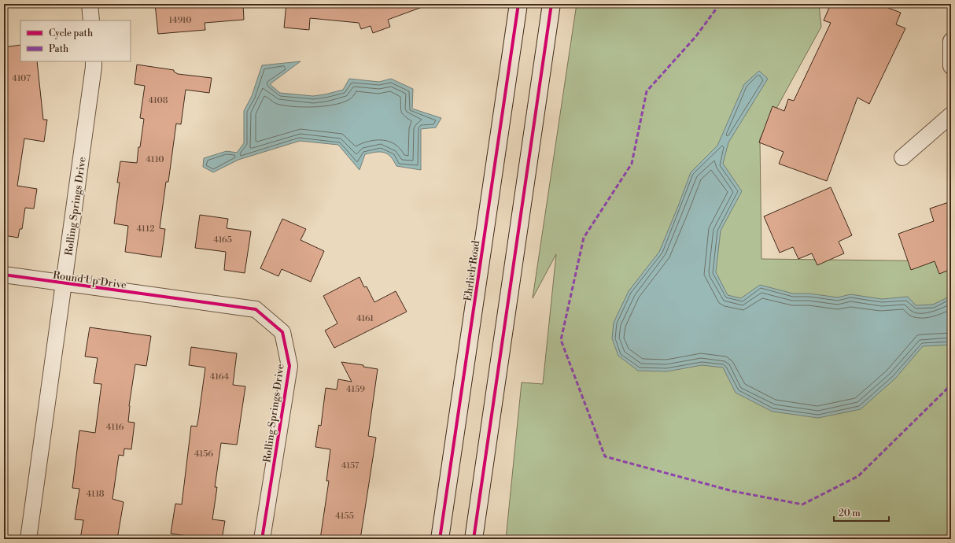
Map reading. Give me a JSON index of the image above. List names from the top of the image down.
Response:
{
  "streets": {
    "main road": ["Ehrlich Road"],
    "street": ["Rolling Springs Drive", "Round Up Drive"]
  },
  "crossings": [
    ["Rolling Springs Drive", "Round Up Drive"]
  ],
  "house_numbers": [
    "14910",
    "4107",
    "4108",
    "4110",
    "4112",
    "4165",
    "4161",
    "4164",
    "4159",
    "4116",
    "4156",
    "4157",
    "4118",
    "4155"
  ],
  "legend": ["Cycle path", "Path"],
  "scale_bar": "20 m"
}
